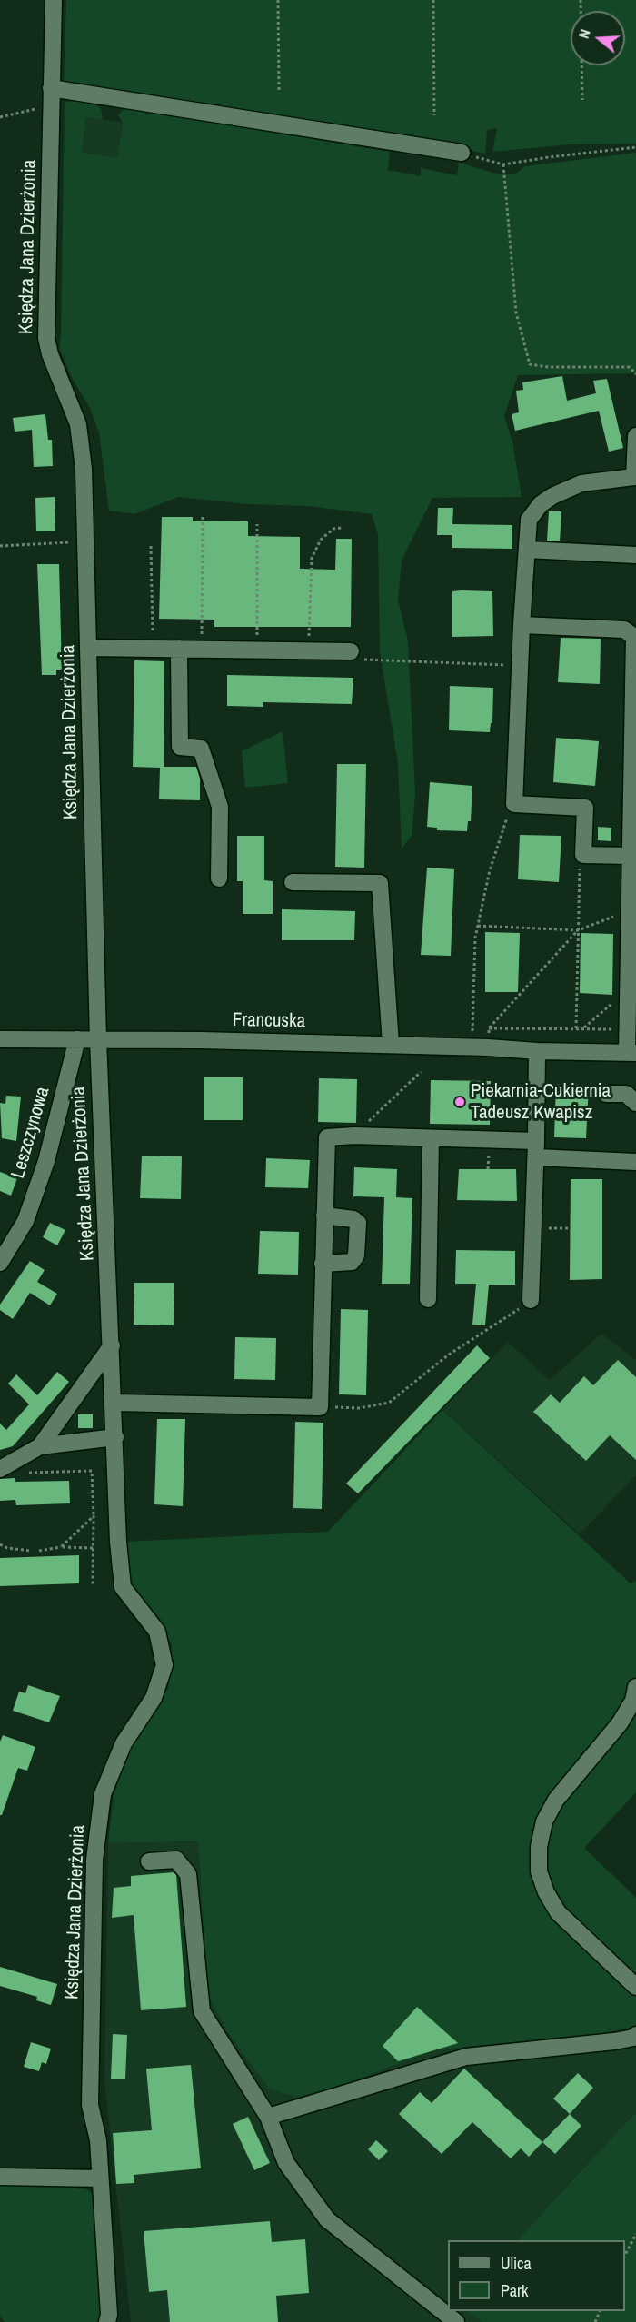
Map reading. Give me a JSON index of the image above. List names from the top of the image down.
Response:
{
  "streets": {
    "street": ["Księdza Jana Dzierżonia", "Francuska", "Leszczynowa"]
  },
  "crossings": [
    ["Księdza Jana Dzierżonia", "Francuska"],
    ["Francuska", "Leszczynowa"]
  ],
  "places": ["Piekarnia-Cukiernia Tadeusz Kwapisz"],
  "legend": ["Ulica", "Park"],
  "north": "left"
}
